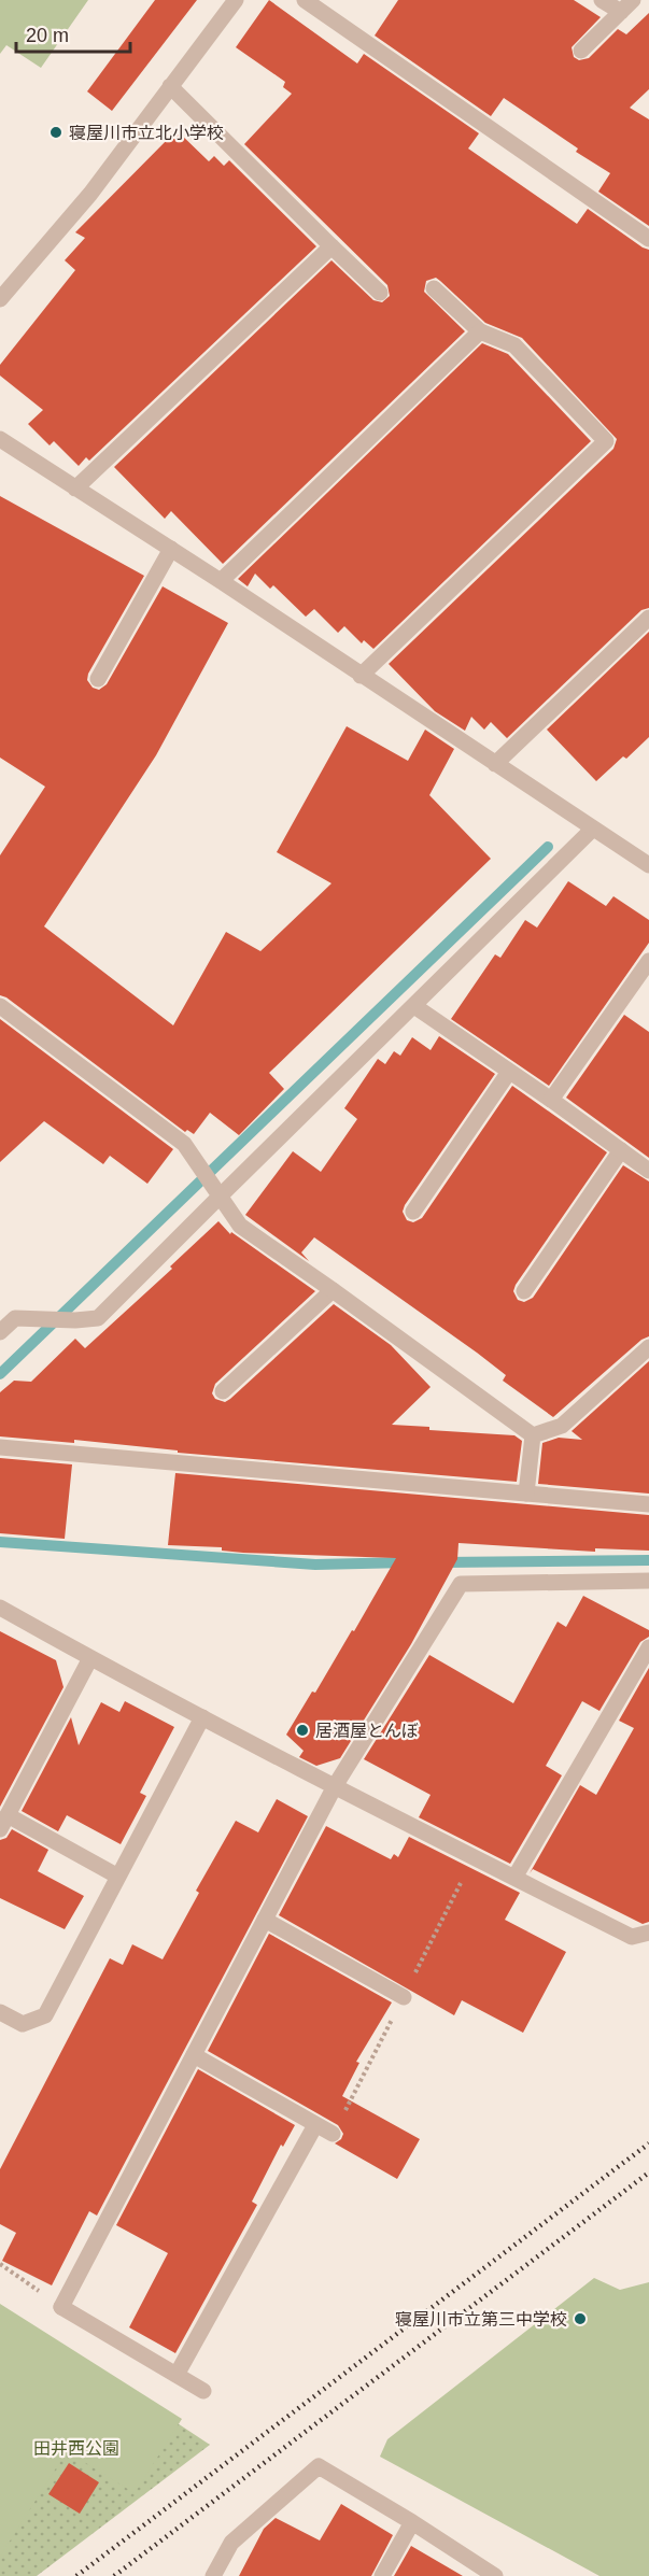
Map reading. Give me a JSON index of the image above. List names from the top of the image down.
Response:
{
  "parks": ["田井西公園"],
  "places": ["寝屋川市立北小学校", "居酒屋とんぼ", "寝屋川市立第三中学校"],
  "scale_bar": "20 m"
}
